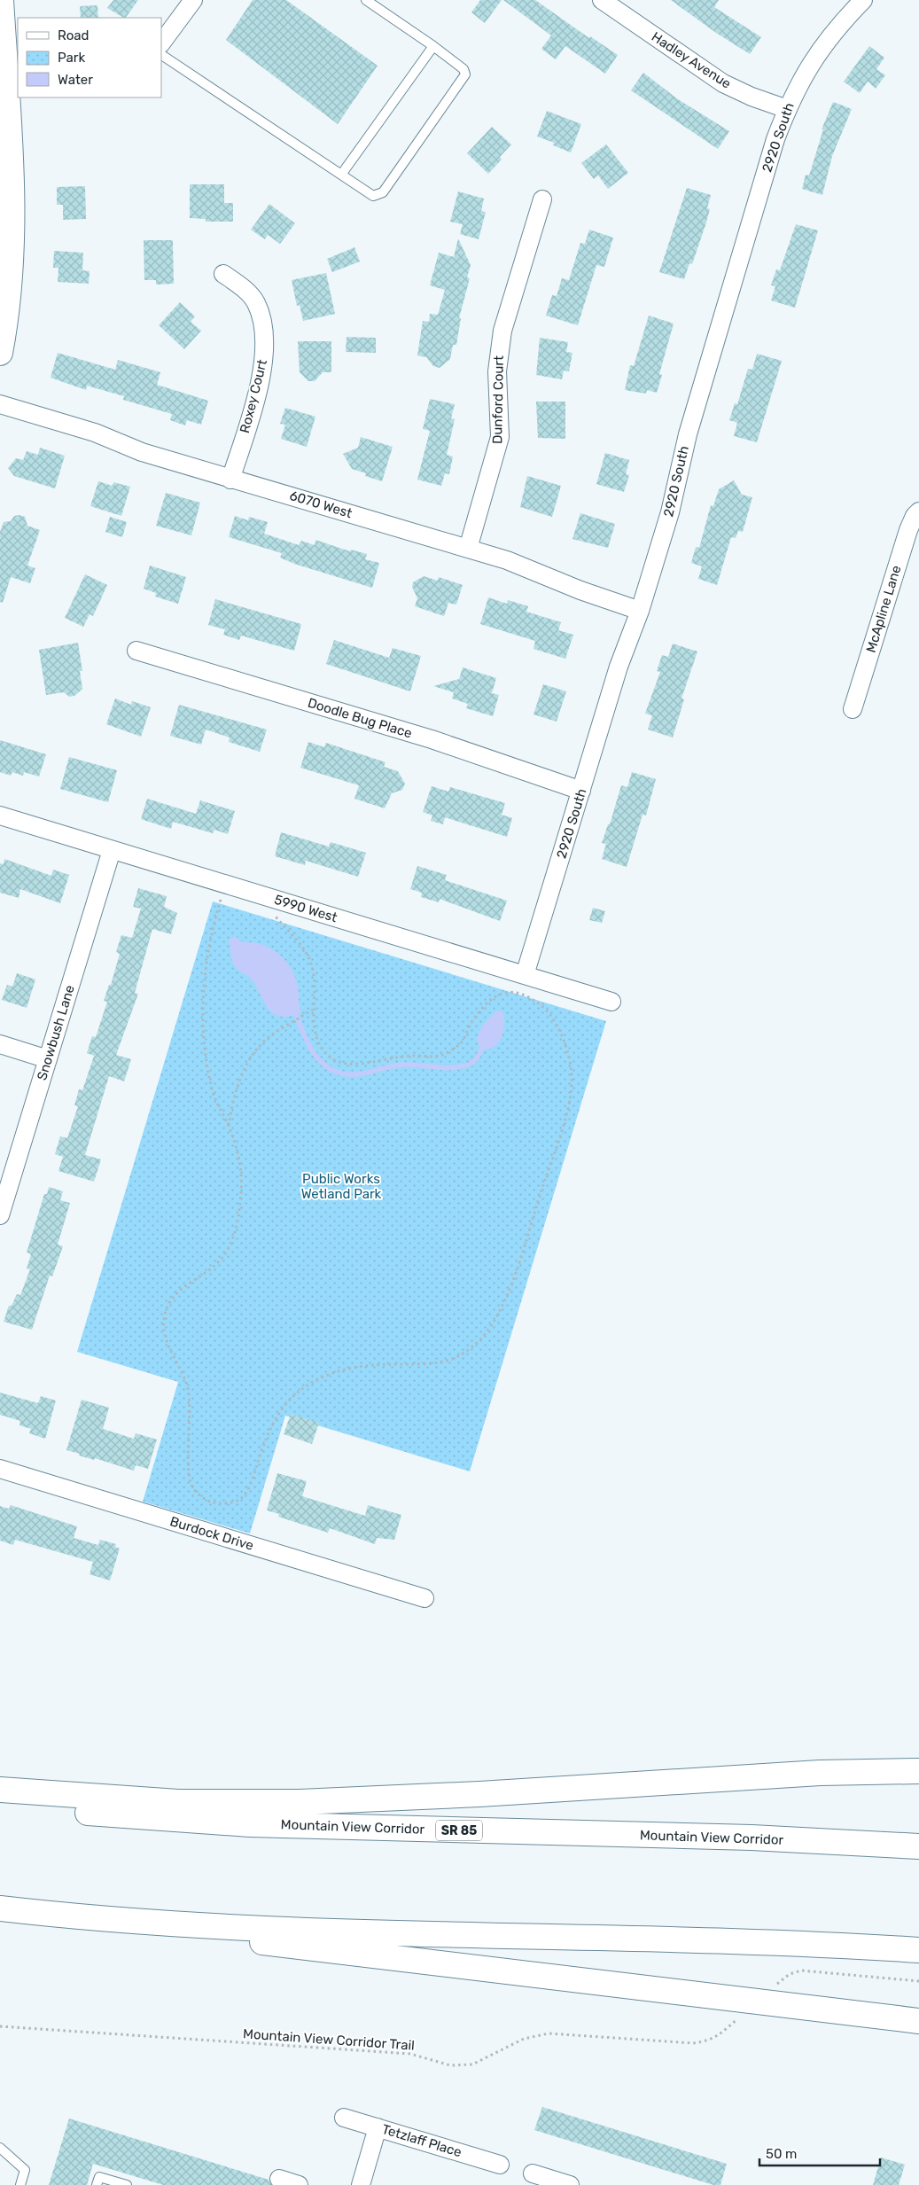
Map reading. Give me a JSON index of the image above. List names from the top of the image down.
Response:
{
  "streets": {
    "main road": ["Mountain View Corridor", "SR 85"],
    "street": [
      "Hadley Avenue",
      "2920 South",
      "Roxey Court",
      "Dunford Court",
      "6070 West",
      "McApline Lane",
      "Doodle Bug Place",
      "5990 West",
      "Snowbush Lane",
      "Burdock Drive",
      "Tetzlaff Place"
    ],
    "path": ["Mountain View Corridor Trail"]
  },
  "crossings": [
    ["Hadley Avenue", "2920 South"],
    ["2920 South", "6070 West"],
    ["2920 South", "Doodle Bug Place"],
    ["2920 South", "5990 West"],
    ["Roxey Court", "6070 West"],
    ["Dunford Court", "6070 West"],
    ["5990 West", "Snowbush Lane"]
  ],
  "parks": ["Public Works Wetland Park"],
  "legend": ["Road", "Park", "Water"],
  "scale_bar": "50 m"
}
